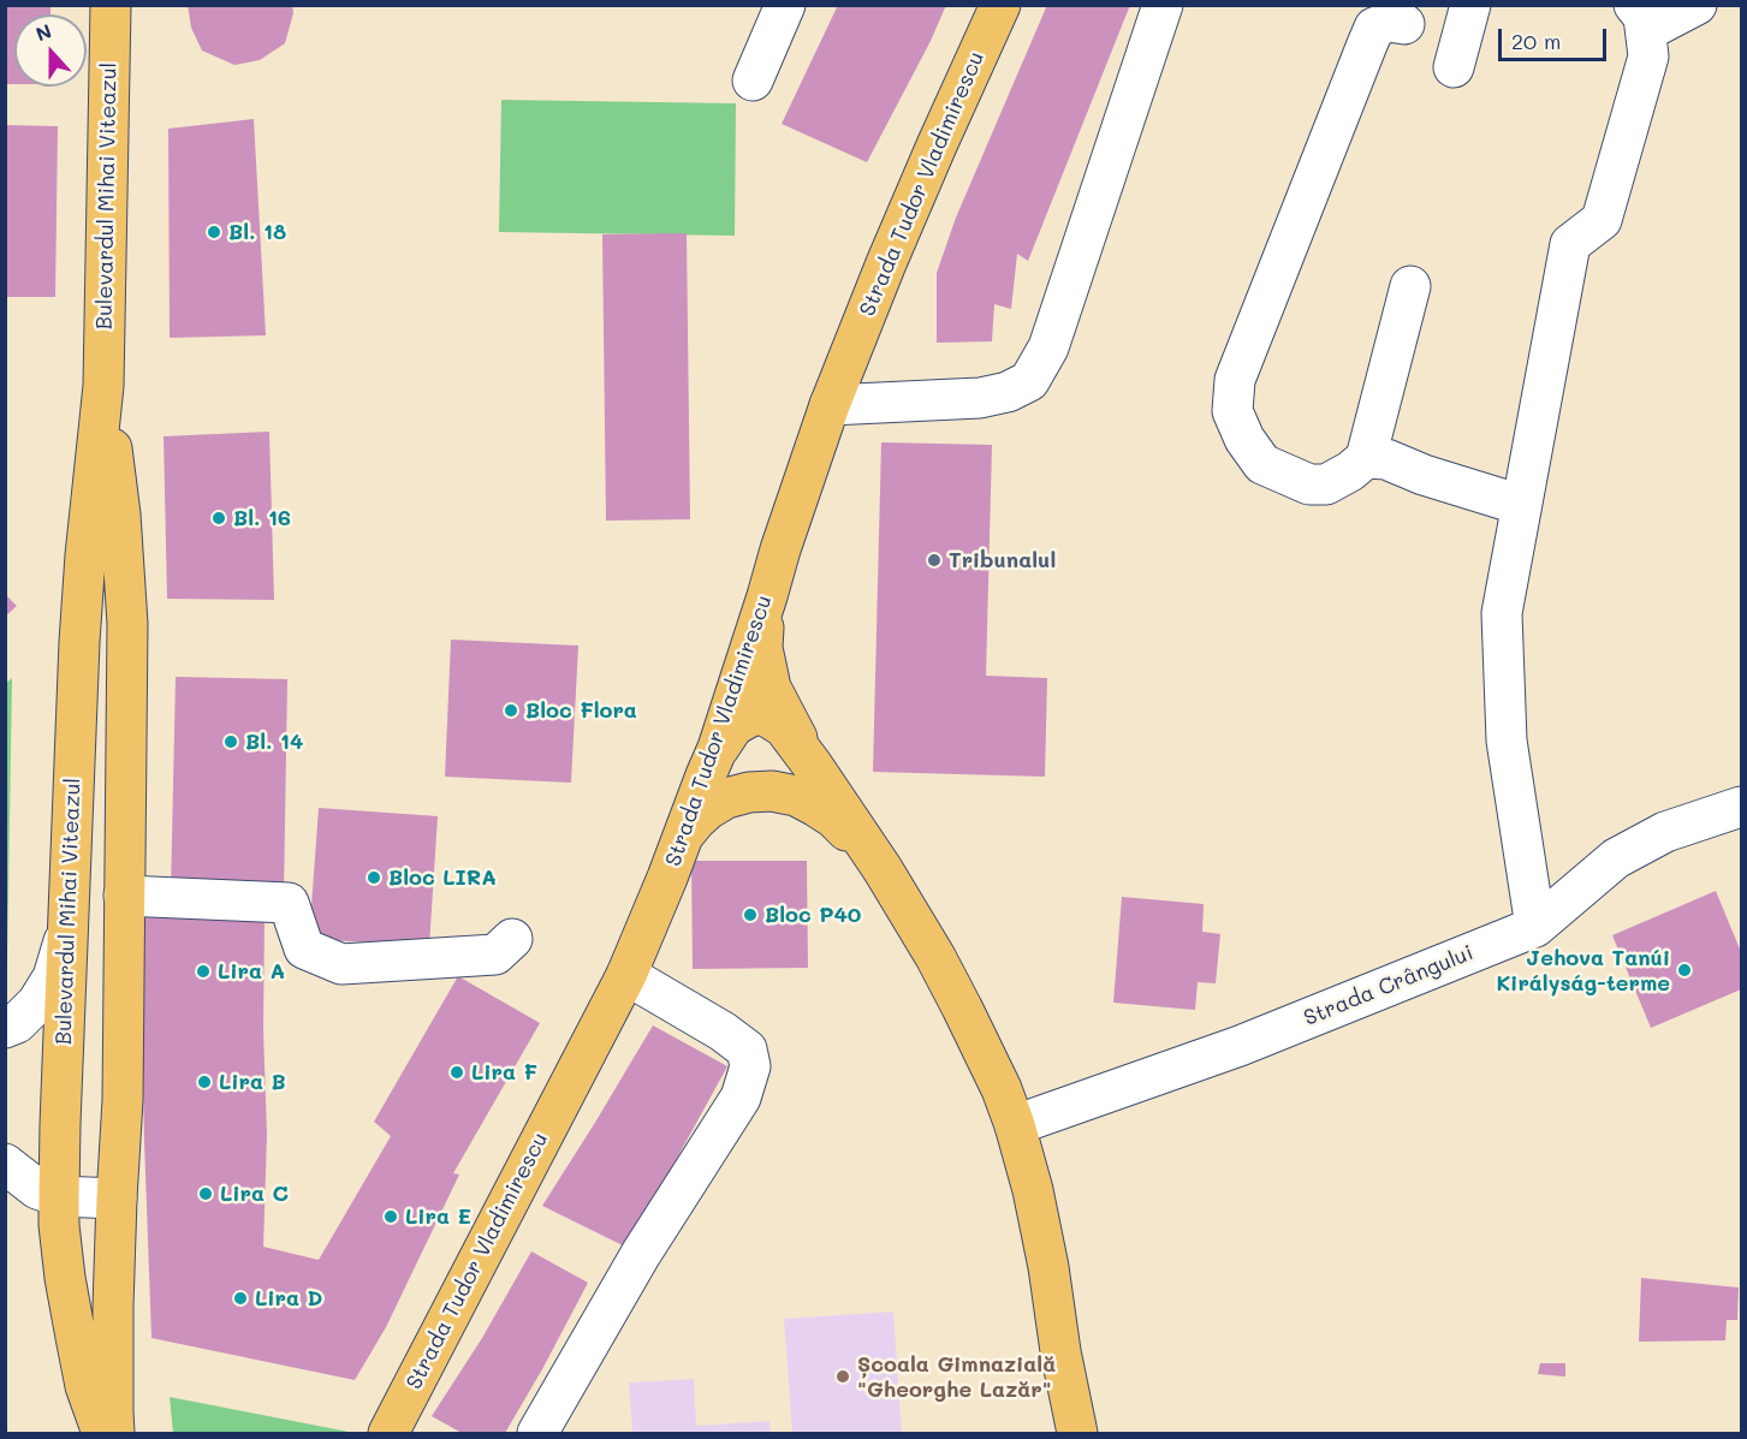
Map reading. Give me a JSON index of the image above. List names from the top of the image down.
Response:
{
  "streets": {
    "main road": ["Strada Tudor Vladimirescu", "Bulevardul Mihai Viteazul"],
    "street": ["Strada Crângului"]
  },
  "places": [
    "Bl. 18",
    "Bl. 16",
    "Tribunalul",
    "Bloc Flora",
    "Bl. 14",
    "Bloc LIRA",
    "Bloc P40",
    "Jehova Tanúi Királyság-terme",
    "Lira A",
    "Lira F",
    "Lira B",
    "Lira C",
    "Lira E",
    "Lira D",
    "Școala Gimnazială \"Gheorghe Lazăr\""
  ],
  "scale_bar": "20 m",
  "north": "top"
}
